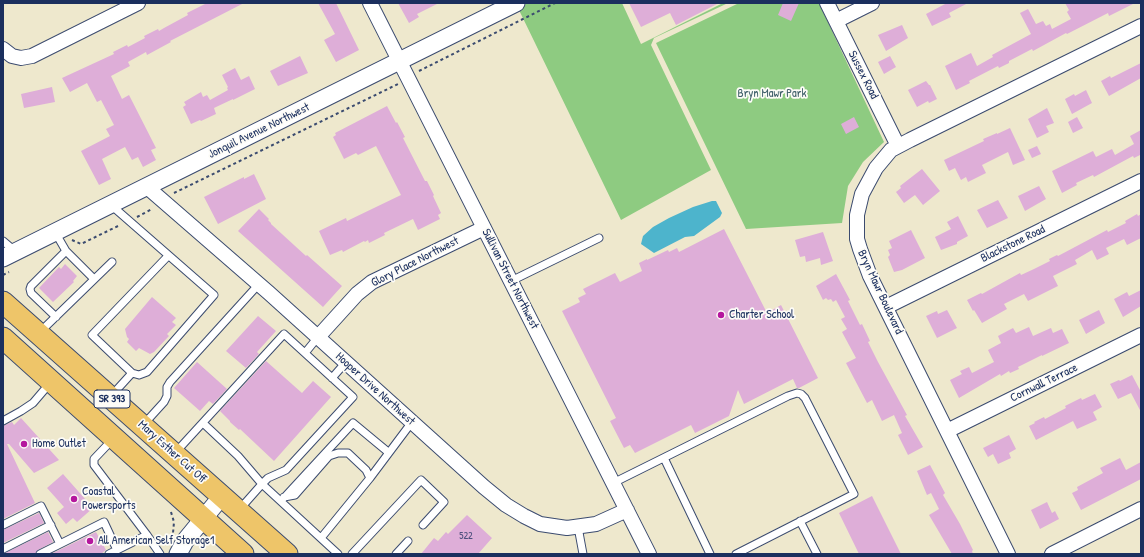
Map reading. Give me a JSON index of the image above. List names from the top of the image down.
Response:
{
  "streets": {
    "main road": ["SR 393", "Mary Esther Cut Off"],
    "street": [
      "Sussex Road",
      "Jonquil Avenue Northwest",
      "Blackstone Road",
      "Glory Place Northwest",
      "Sullivan Street Northwest",
      "Bryn Mawr Boulevard",
      "Cornwall Terrace",
      "Hooper Drive Northwest"
    ]
  },
  "crossings": [
    ["Sussex Road", "Bryn Mawr Boulevard"],
    ["Jonquil Avenue Northwest", "Sullivan Street Northwest"],
    ["Jonquil Avenue Northwest", "Hooper Drive Northwest"],
    ["Blackstone Road", "Bryn Mawr Boulevard"],
    ["Glory Place Northwest", "Sullivan Street Northwest"],
    ["Glory Place Northwest", "Hooper Drive Northwest"],
    ["Sullivan Street Northwest", "Hooper Drive Northwest"],
    ["Bryn Mawr Boulevard", "Cornwall Terrace"]
  ],
  "parks": ["Bryn Mawr Park"],
  "places": [
    "Charter School",
    "Home Outlet",
    "Coastal Powersports",
    "All American Self Storage1"
  ],
  "house_numbers": ["522"]
}
